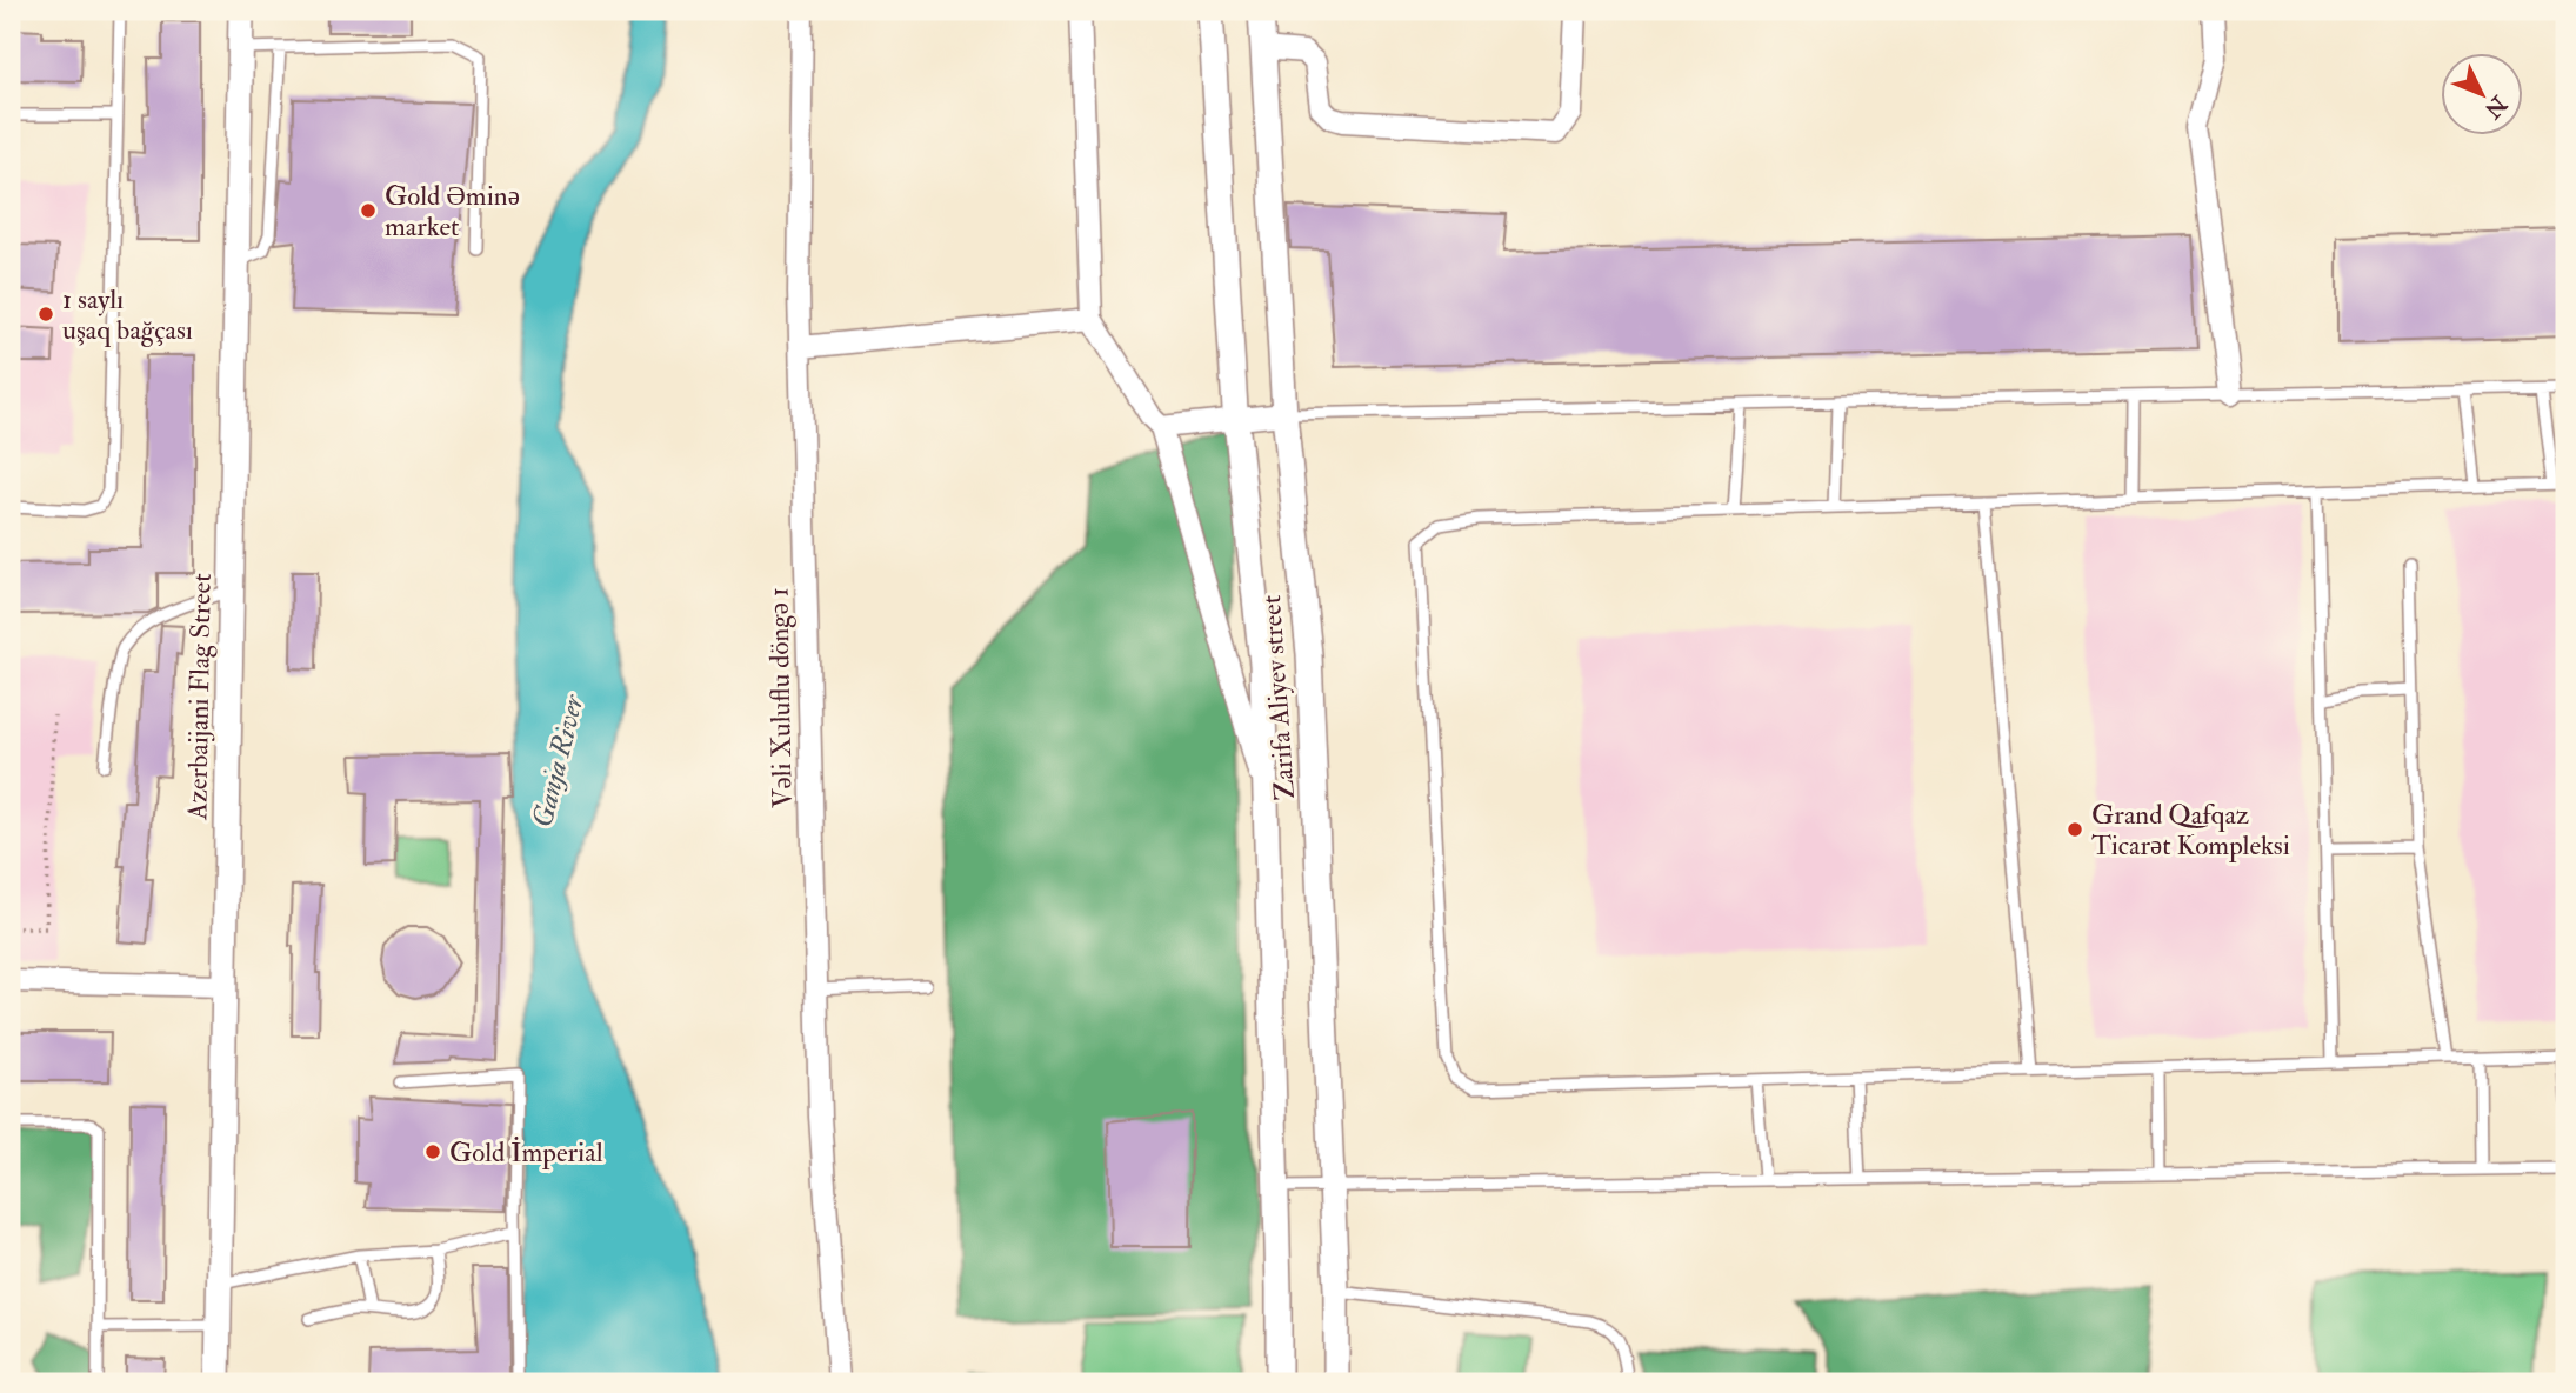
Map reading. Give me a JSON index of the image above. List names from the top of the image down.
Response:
{
  "streets": {
    "street": ["Azerbaijani Flag Street", "Vəli Xuluflu döngə 1", "Zarifa Aliyev street"]
  },
  "water": ["Ganja River"],
  "places": [
    "Gold Əminə market",
    "1 saylı uşaq bağçası",
    "Grand Qafqaz Ticarət Kompleksi",
    "Gold İmperial"
  ],
  "north": "bottom right"
}
